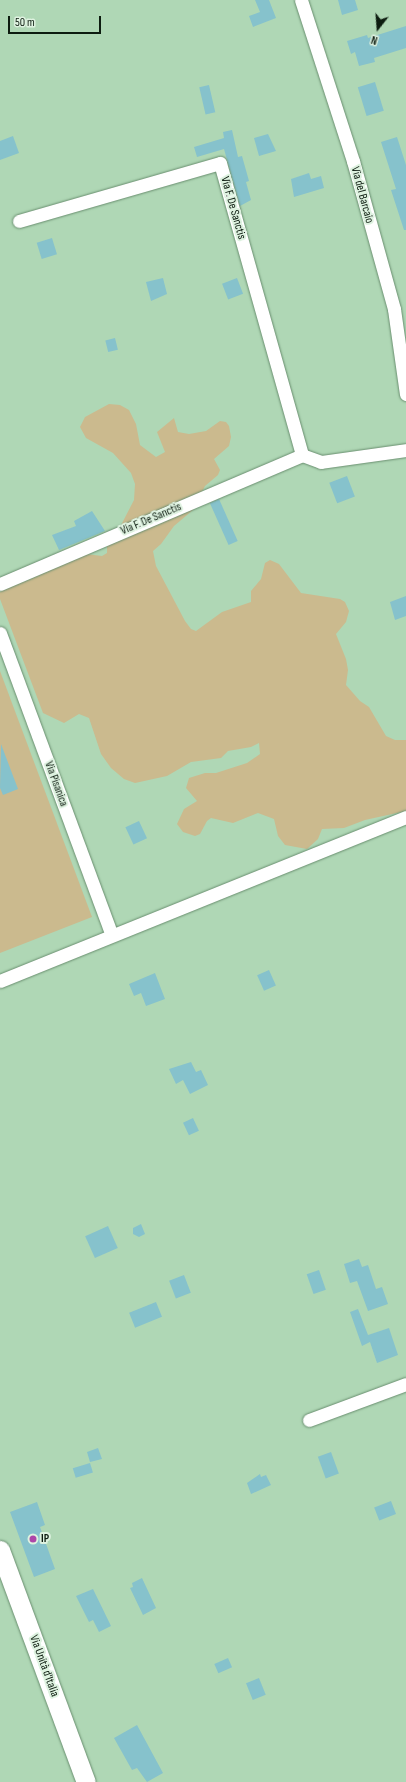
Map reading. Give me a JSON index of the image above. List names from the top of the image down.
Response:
{
  "streets": {
    "main road": ["Via Unità d'Italia"],
    "street": ["Via del Barcaio", "Via F. De Sanctis", "Via Pisanica"]
  },
  "places": ["IP"],
  "scale_bar": "50 m",
  "north": "bottom"
}
